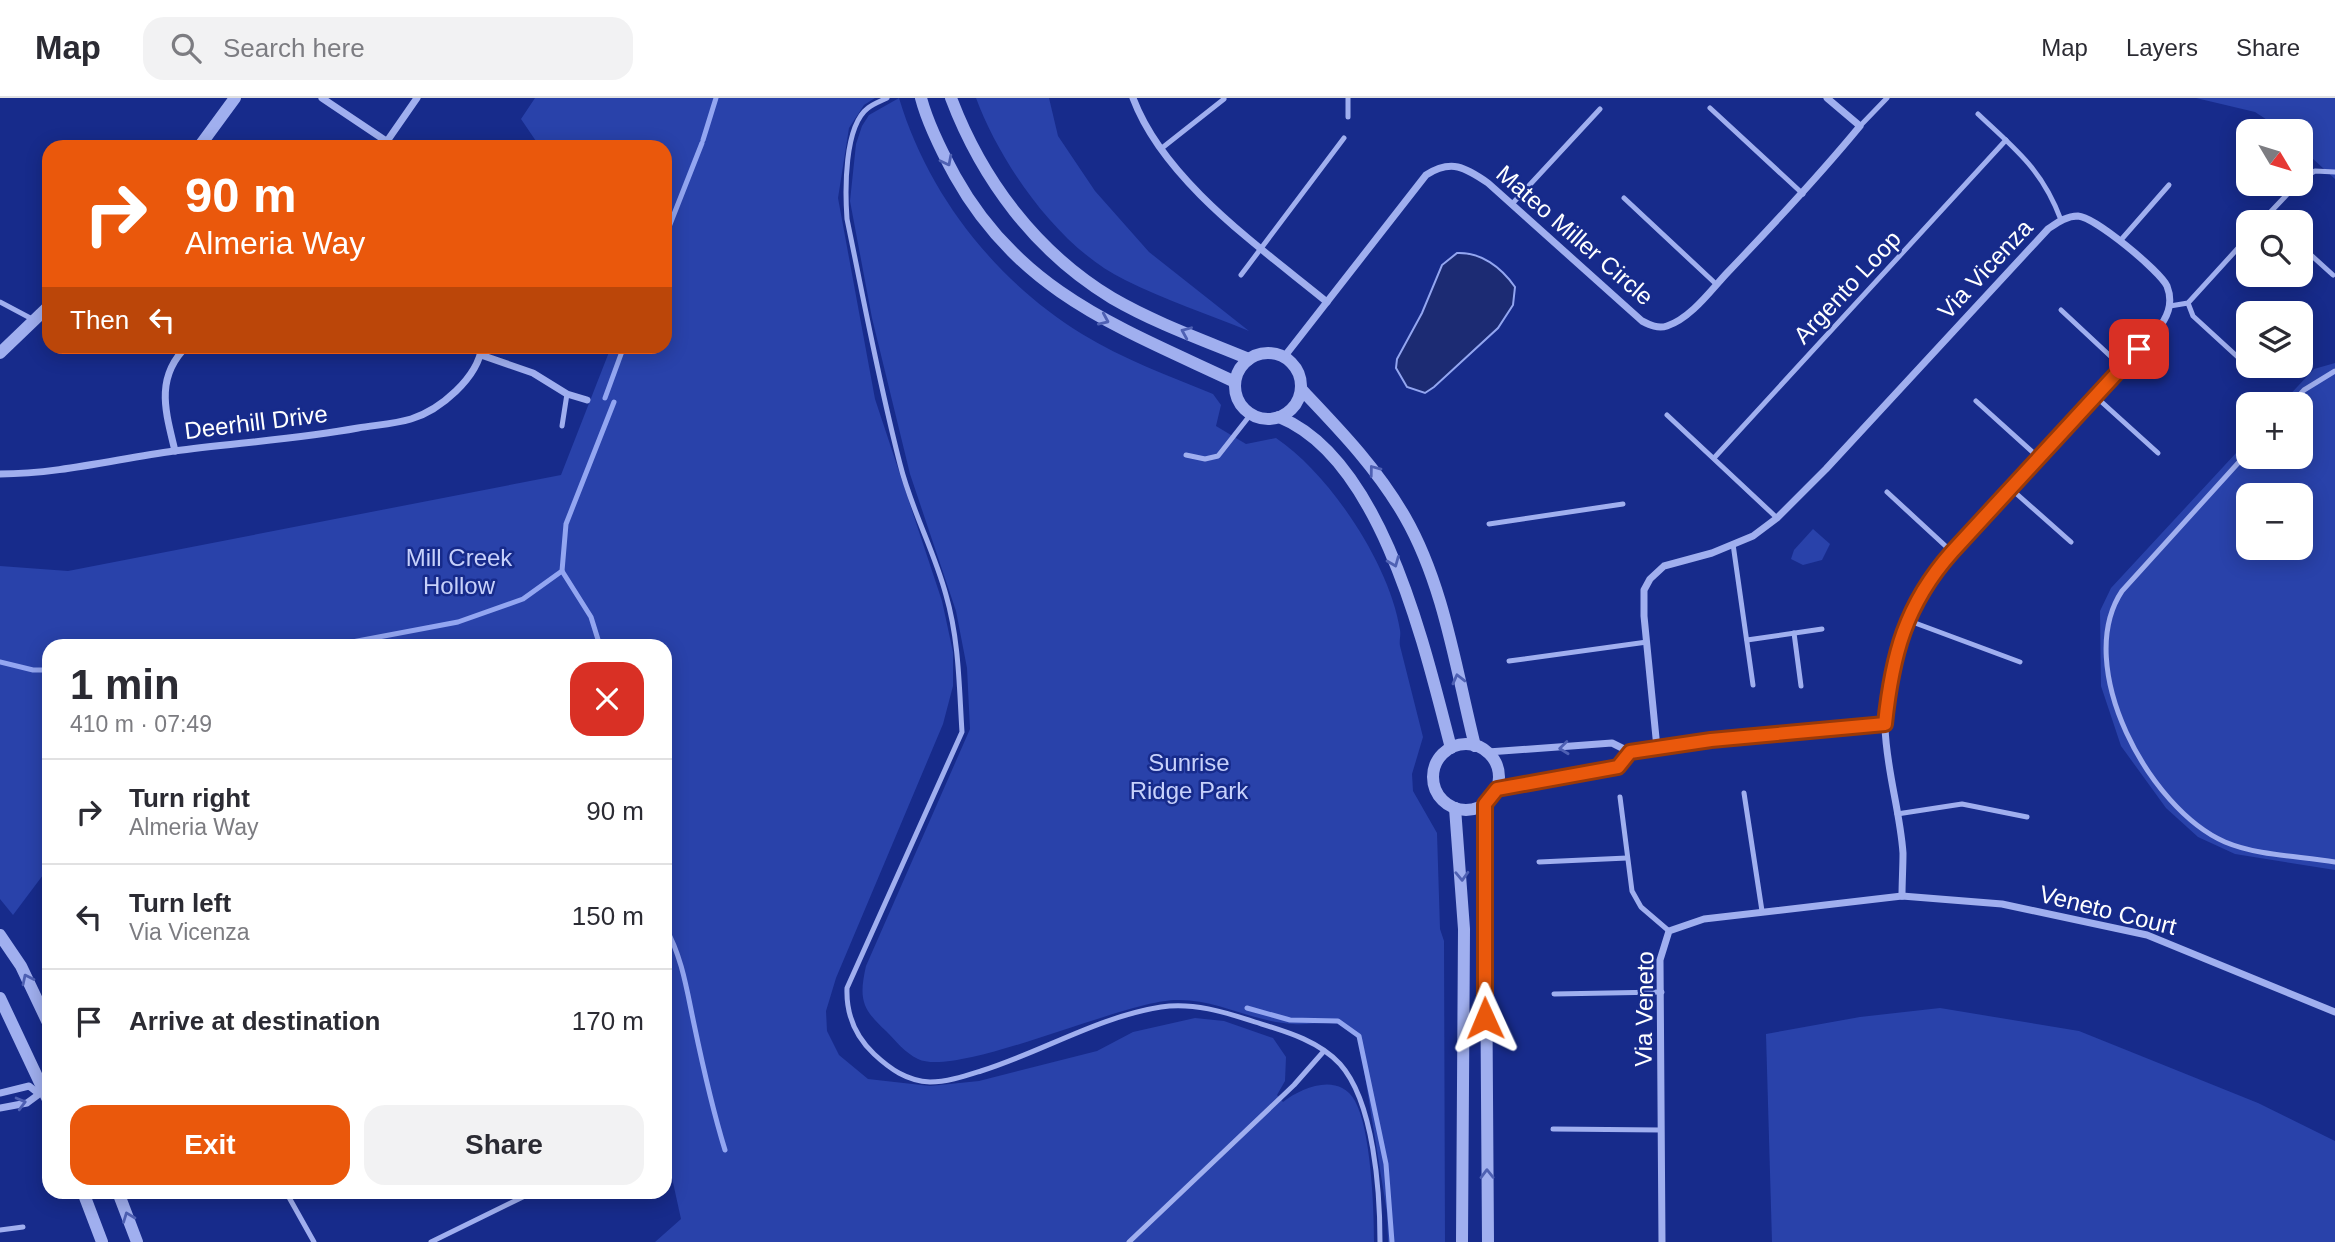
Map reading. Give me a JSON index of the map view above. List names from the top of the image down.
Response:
{
  "streets": {
    "street": [
      "Mateo Miller Circle",
      "Via Vicenza",
      "Deerhill Drive",
      "Veneto Court",
      "Via Veneto"
    ],
    "lane": ["Argento Loop"]
  },
  "crossings": [
    ["Veneto Court", "Via Veneto"]
  ],
  "parks": ["Mill Creek Hollow", "Sunrise Ridge Park"],
  "north": "bottom right",
  "page": {
    "header": "Map",
    "search": "Search here",
    "nav": ["Map", "Layers", "Share"],
    "map_buttons": ["+", "−"],
    "turn": ["90 m", "Almeria Way"],
    "then": "Then",
    "heading": ["1 min", "410 m · 07:49"],
    "list": [
      {
        "name": "Turn right",
        "note": "Almeria Way",
        "value": "90 m"
      },
      {
        "name": "Turn left",
        "note": "Via Vicenza",
        "value": "150 m"
      },
      {
        "name": "Arrive at destination",
        "value": "170 m"
      }
    ],
    "buttons": ["Exit", "Share"]
  }
}
